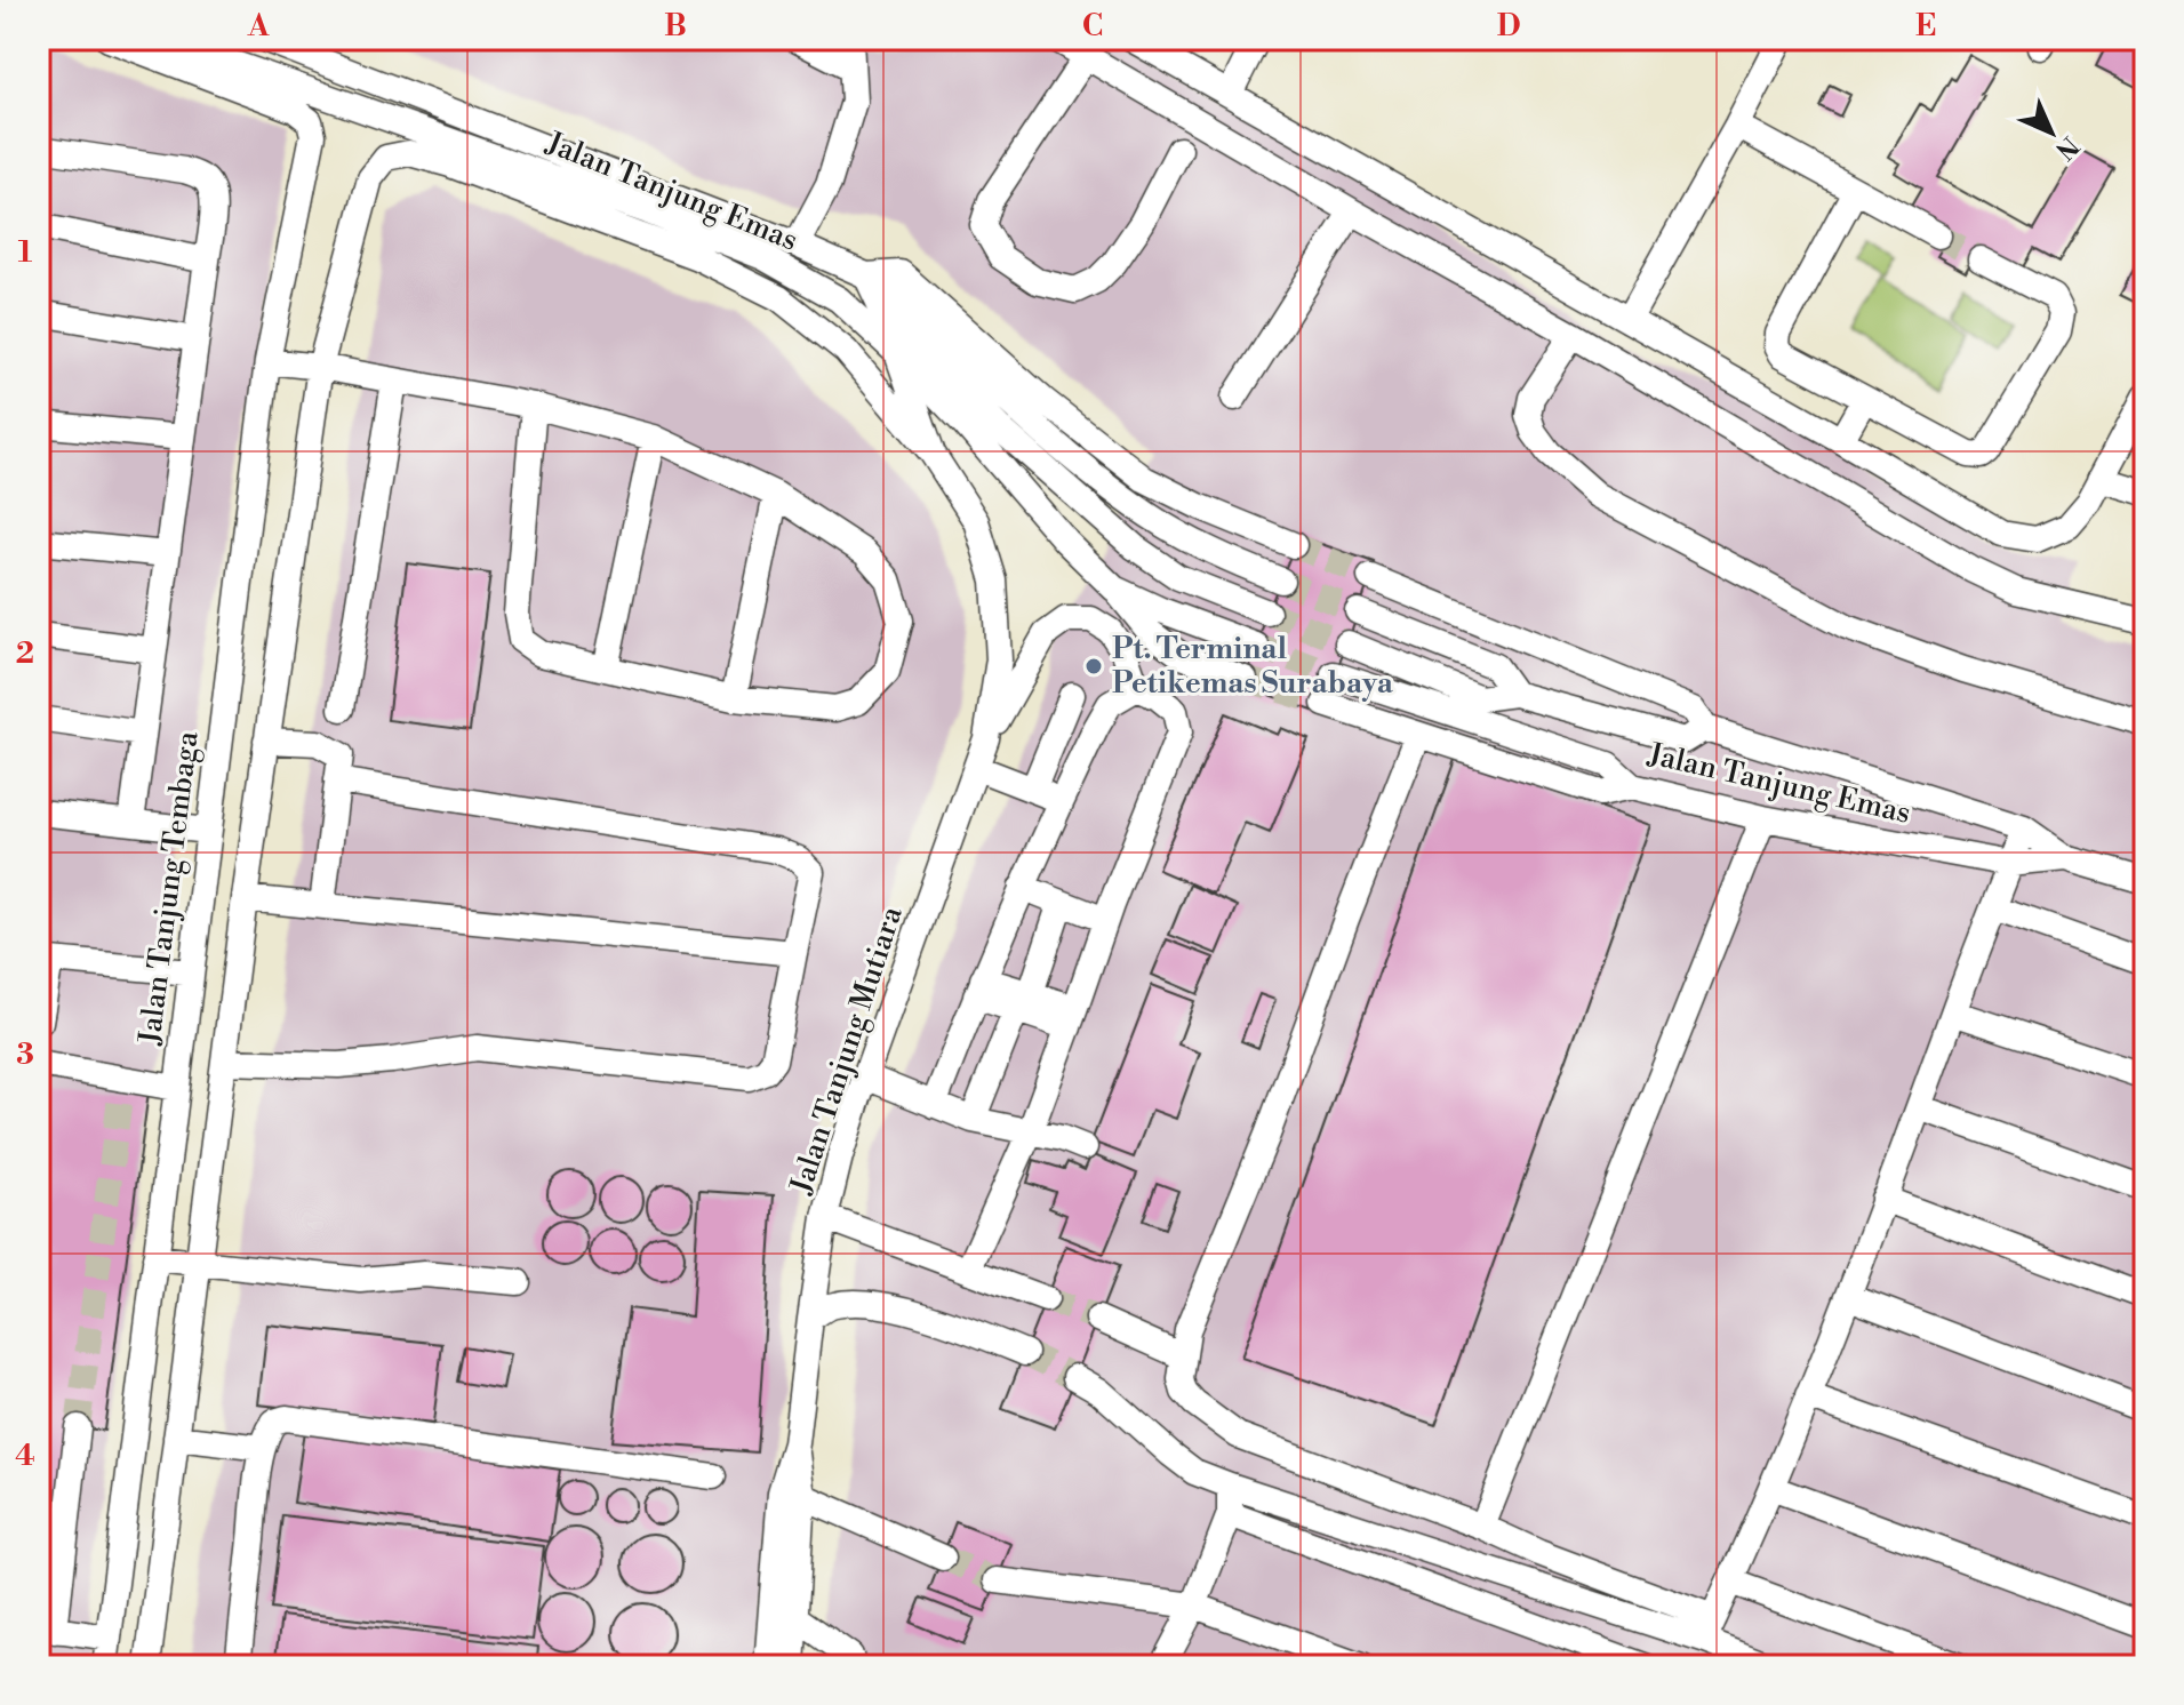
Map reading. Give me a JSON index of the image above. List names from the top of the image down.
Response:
{
  "streets": {
    "lane": ["Jalan Tanjung Emas", "Jalan Tanjung Tembaga", "Jalan Tanjung Mutiara"]
  },
  "crossings": [
    ["Jalan Tanjung Emas", "Jalan Tanjung Mutiara"]
  ],
  "places": ["Pt. Terminal Petikemas Surabaya"],
  "north": "bottom right",
  "grid": {
    "columns": [
      "A",
      "B",
      "C",
      "D",
      "E"
    ],
    "rows": [
      "1",
      "2",
      "3",
      "4"
    ]
  }
}
